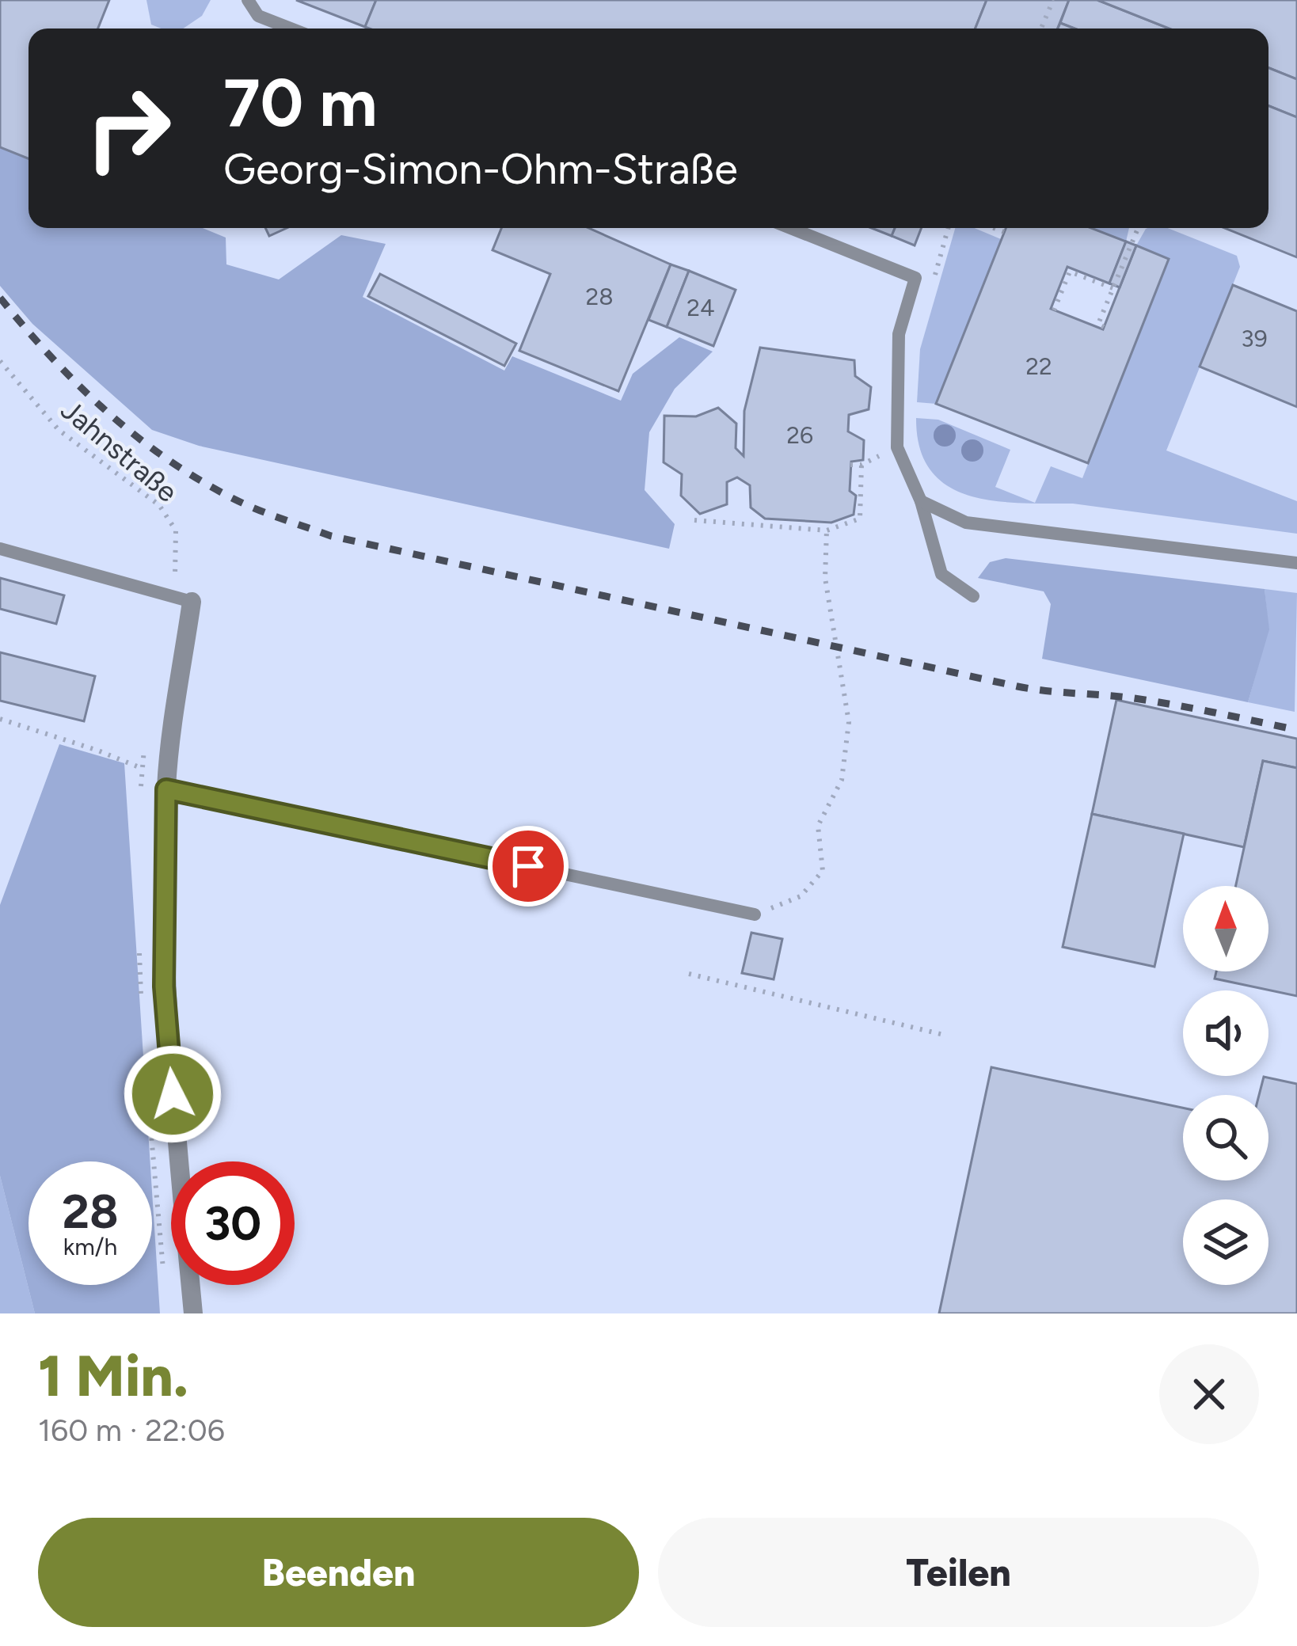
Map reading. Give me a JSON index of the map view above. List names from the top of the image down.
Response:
{
  "streets": {
    "path": ["Jahnstraße"]
  },
  "house_numbers": [
    "28",
    "24",
    "39",
    "22",
    "26"
  ],
  "north": "top",
  "page": {
    "turn": ["70 m", "Georg-Simon-Ohm-Straße"],
    "speed": "28 km/h",
    "limit": "30",
    "heading": ["1 Min.", "160 m · 22:06"],
    "buttons": ["Beenden", "Teilen"]
  }
}
